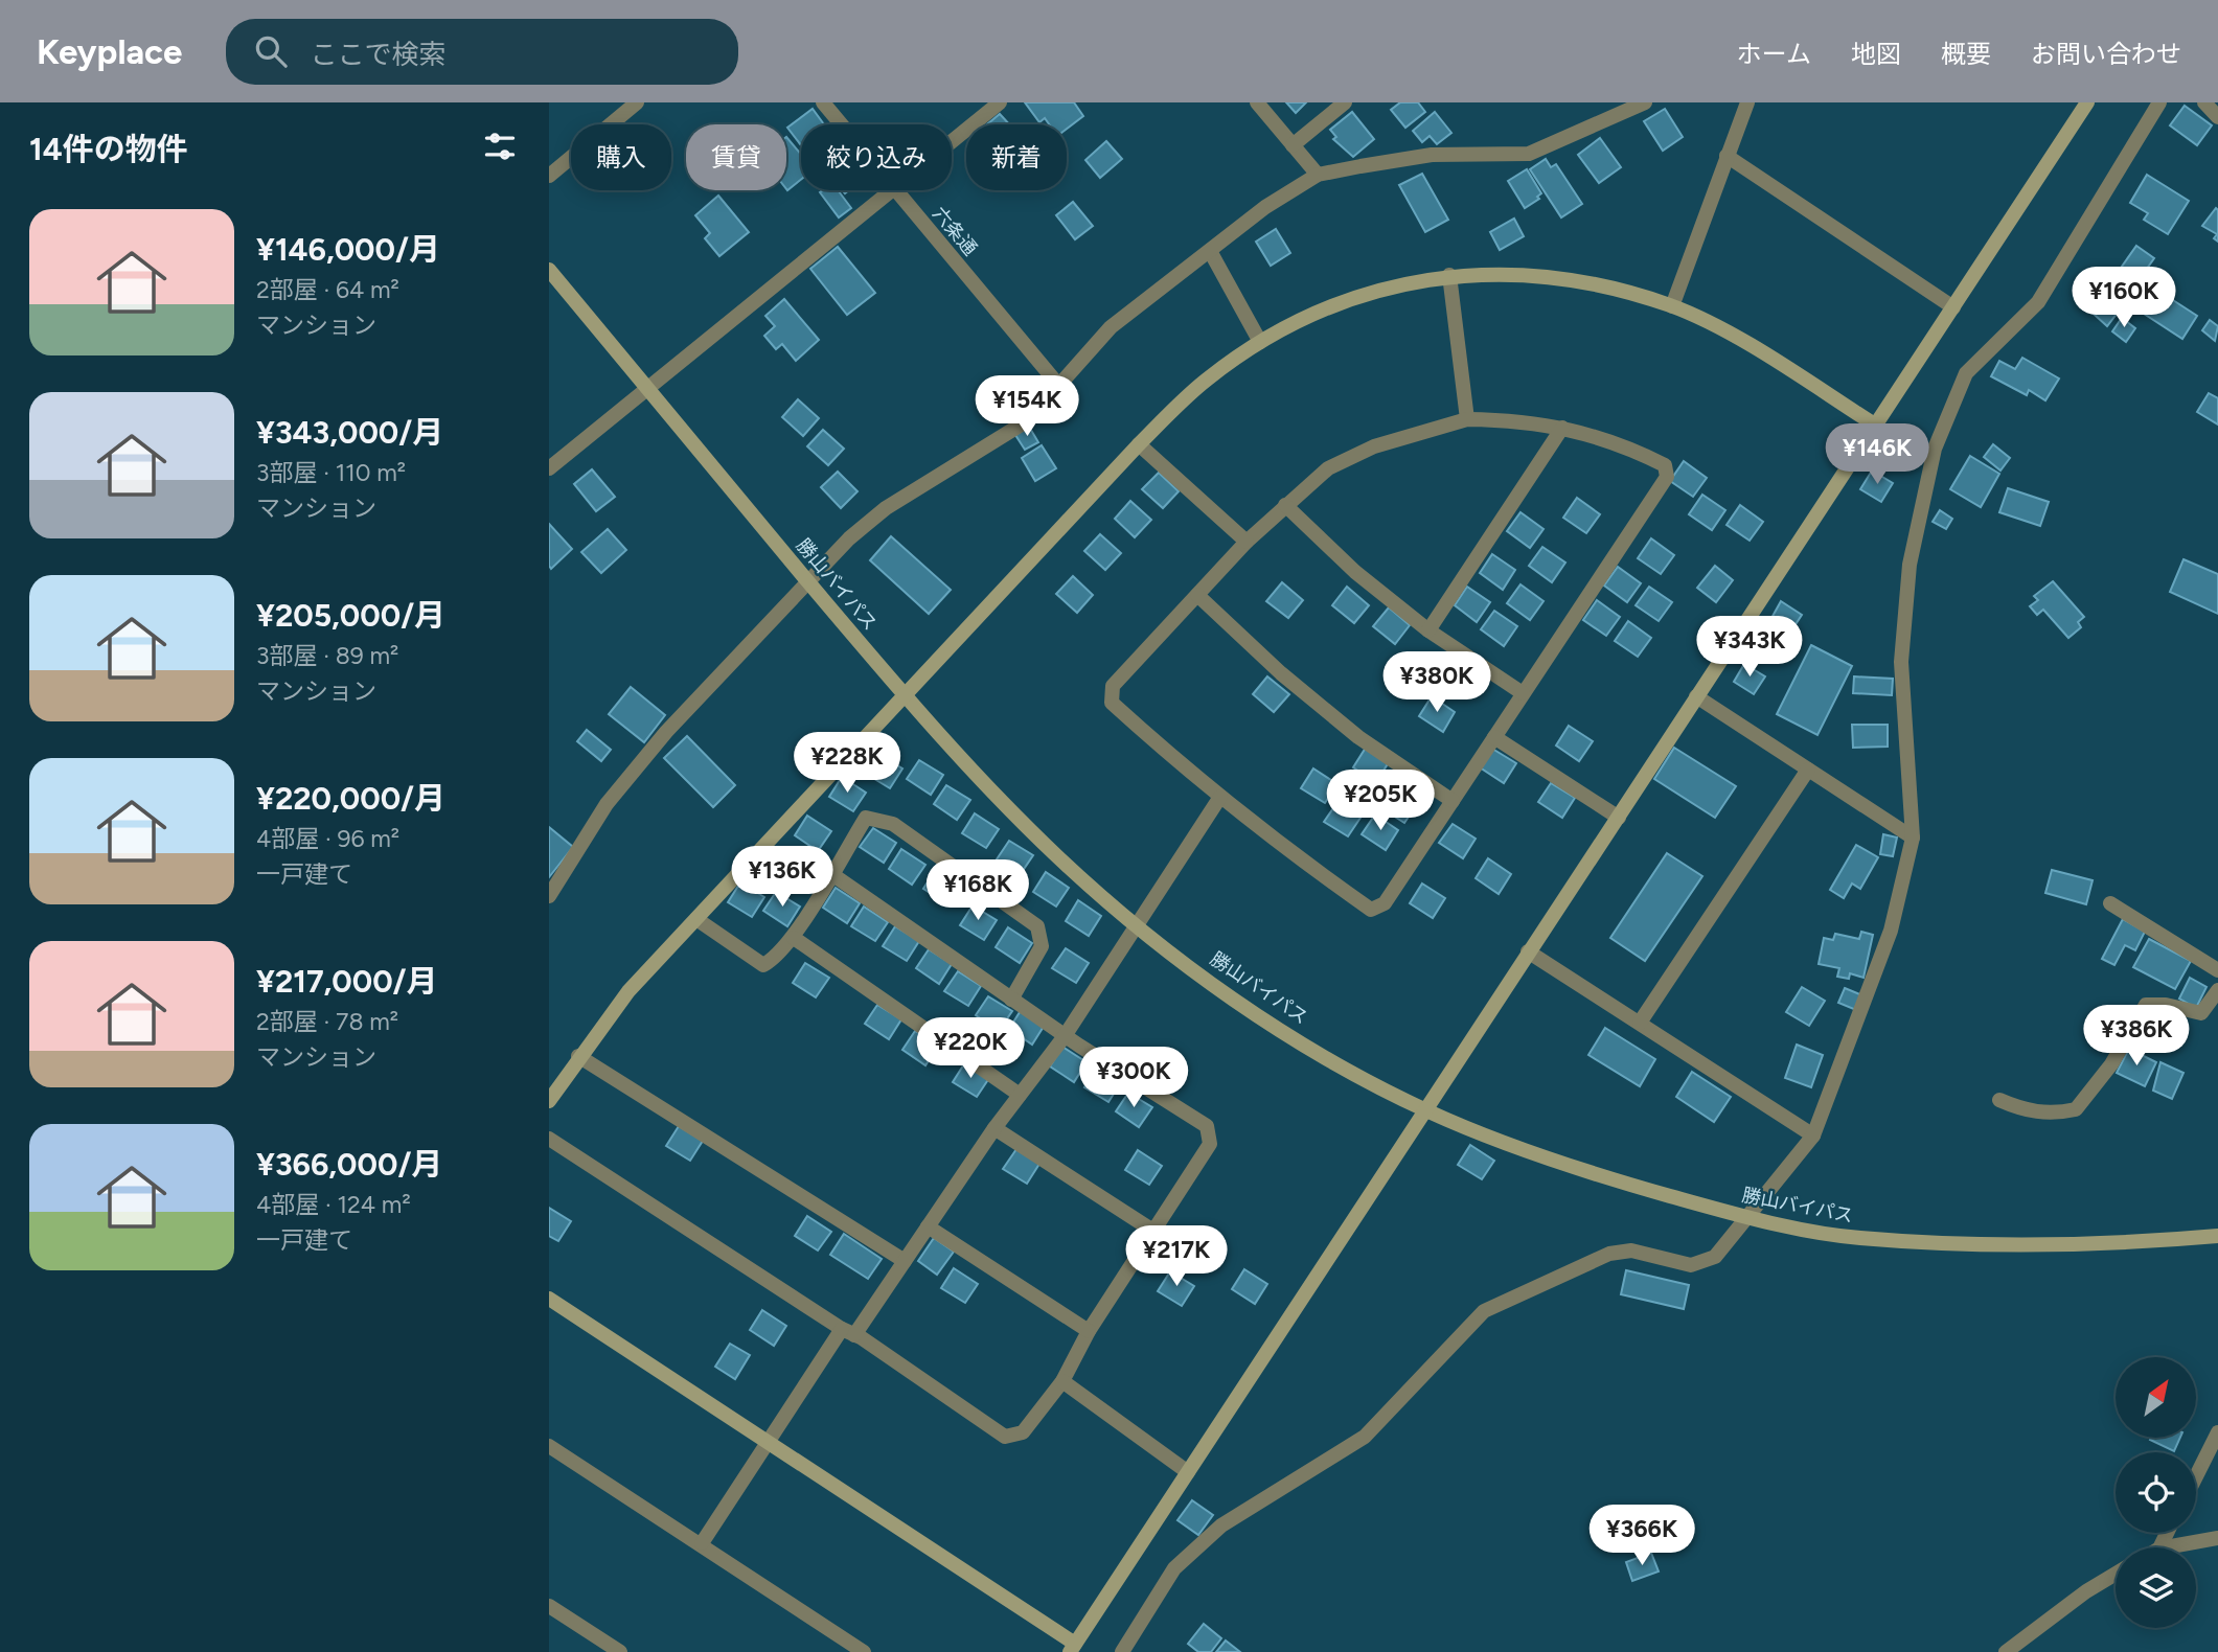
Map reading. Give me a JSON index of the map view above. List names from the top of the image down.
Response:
{
  "streets": {
    "street": ["六条通", "勝山バイパス"]
  },
  "north": "top right",
  "page": {
    "header": "Keyplace",
    "search": "ここで検索",
    "nav": [
      "ホーム",
      "地図",
      "概要",
      "お問い合わせ"
    ],
    "heading": "14件の物件",
    "chip": [
      "購入",
      "賃貸",
      "絞り込み",
      "新着"
    ],
    "list": [
      {
        "name": "¥146,000/月",
        "note": "2部屋 · 64 m² · マンション"
      },
      {
        "name": "¥343,000/月",
        "note": "3部屋 · 110 m² · マンション"
      },
      {
        "name": "¥205,000/月",
        "note": "3部屋 · 89 m² · マンション"
      },
      {
        "name": "¥220,000/月",
        "note": "4部屋 · 96 m² · 一戸建て"
      },
      {
        "name": "¥217,000/月",
        "note": "2部屋 · 78 m² · マンション"
      },
      {
        "name": "¥366,000/月",
        "note": "4部屋 · 124 m² · 一戸建て"
      }
    ],
    "price": [
      "¥160K",
      "¥154K",
      "¥146K",
      "¥343K",
      "¥380K",
      "¥228K",
      "¥205K",
      "¥136K",
      "¥168K",
      "¥386K",
      "¥220K",
      "¥300K",
      "¥217K",
      "¥366K"
    ]
  }
}
